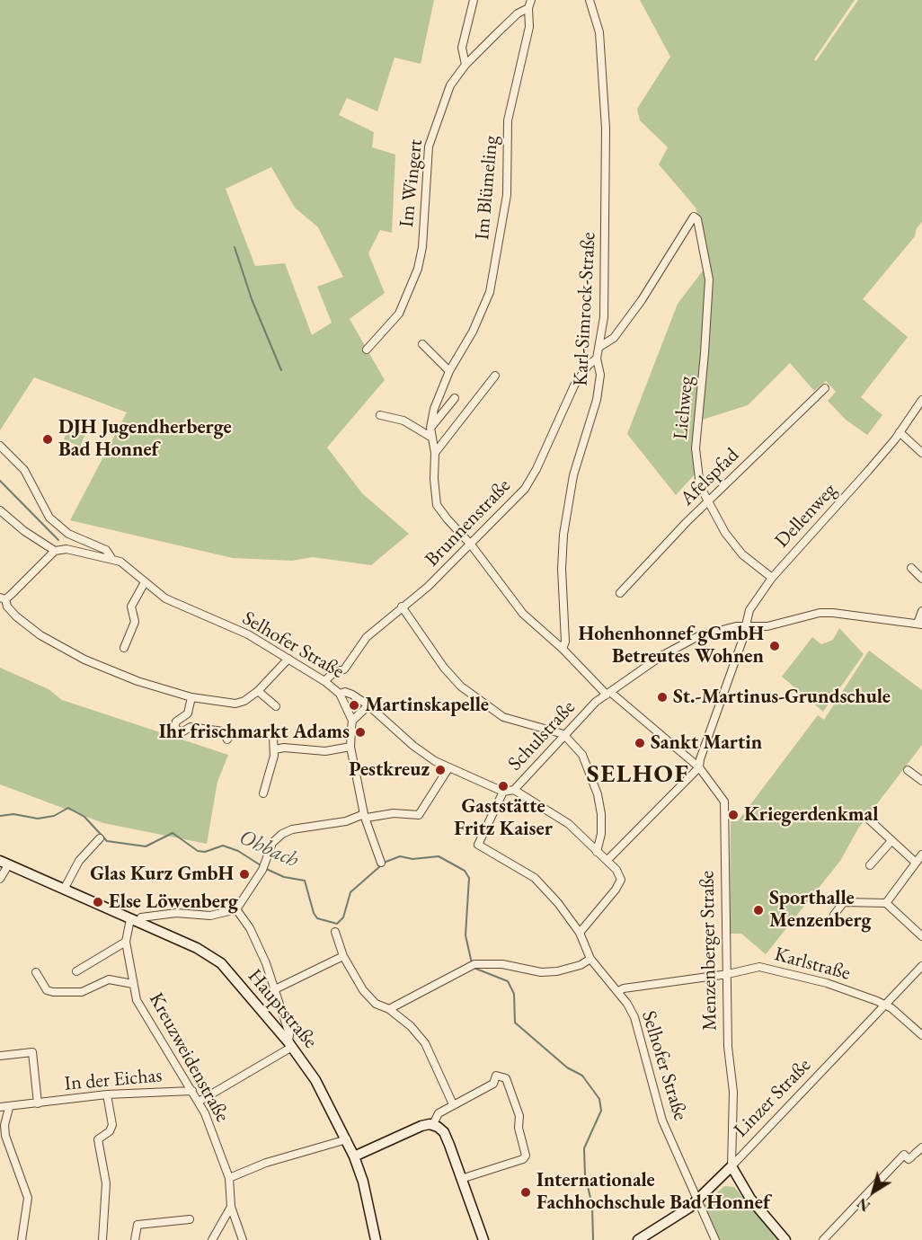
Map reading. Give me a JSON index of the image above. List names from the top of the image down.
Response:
{
  "streets": {
    "main road": ["Hauptstraße", "Linzer Straße"],
    "street": [
      "Im Wingert",
      "Im Blümeling",
      "Karl-Simrock-Straße",
      "Lichweg",
      "Afelspfad",
      "Dellenweg",
      "Brunnenstraße",
      "Selhofer Straße",
      "Schulstraße",
      "Menzenberger Straße",
      "Karlstraße",
      "Kreuzweidenstraße",
      "In der Eichas"
    ]
  },
  "crossings": [
    ["Im Wingert", "Im Blümeling"],
    ["Im Blümeling", "Brunnenstraße"],
    ["Im Blümeling", "Menzenberger Straße"],
    ["Karl-Simrock-Straße", "Lichweg"],
    ["Karl-Simrock-Straße", "Brunnenstraße"],
    ["Karl-Simrock-Straße", "Menzenberger Straße"],
    ["Lichweg", "Afelspfad"],
    ["Lichweg", "Dellenweg"],
    ["Dellenweg", "Schulstraße"],
    ["Dellenweg", "Menzenberger Straße"],
    ["Brunnenstraße", "Selhofer Straße"],
    ["Brunnenstraße", "Menzenberger Straße"],
    ["Selhofer Straße", "Schulstraße"],
    ["Selhofer Straße", "Karlstraße"],
    ["Selhofer Straße", "Linzer Straße"],
    ["Schulstraße", "Menzenberger Straße"],
    ["Menzenberger Straße", "Karlstraße"],
    ["Menzenberger Straße", "Linzer Straße"],
    ["Karlstraße", "Linzer Straße"],
    ["Hauptstraße", "Kreuzweidenstraße"],
    ["Kreuzweidenstraße", "In der Eichas"]
  ],
  "districts": ["SELHOF"],
  "water": ["Ohbach"],
  "places": [
    "DJH Jugendherberge Bad Honnef",
    "Hohenhonnef gGmbH Betreutes Wohnen",
    "St.-Martinus-Grundschule",
    "Martinskapelle",
    "Ihr frischmarkt Adams",
    "Sankt Martin",
    "Pestkreuz",
    "Gaststätte Fritz Kaiser",
    "Kriegerdenkmal",
    "Glas Kurz GmbH",
    "Else Löwenberg",
    "Sporthalle Menzenberg",
    "Internationale Fachhochschule Bad Honnef"
  ],
  "north": "bottom left"
}
